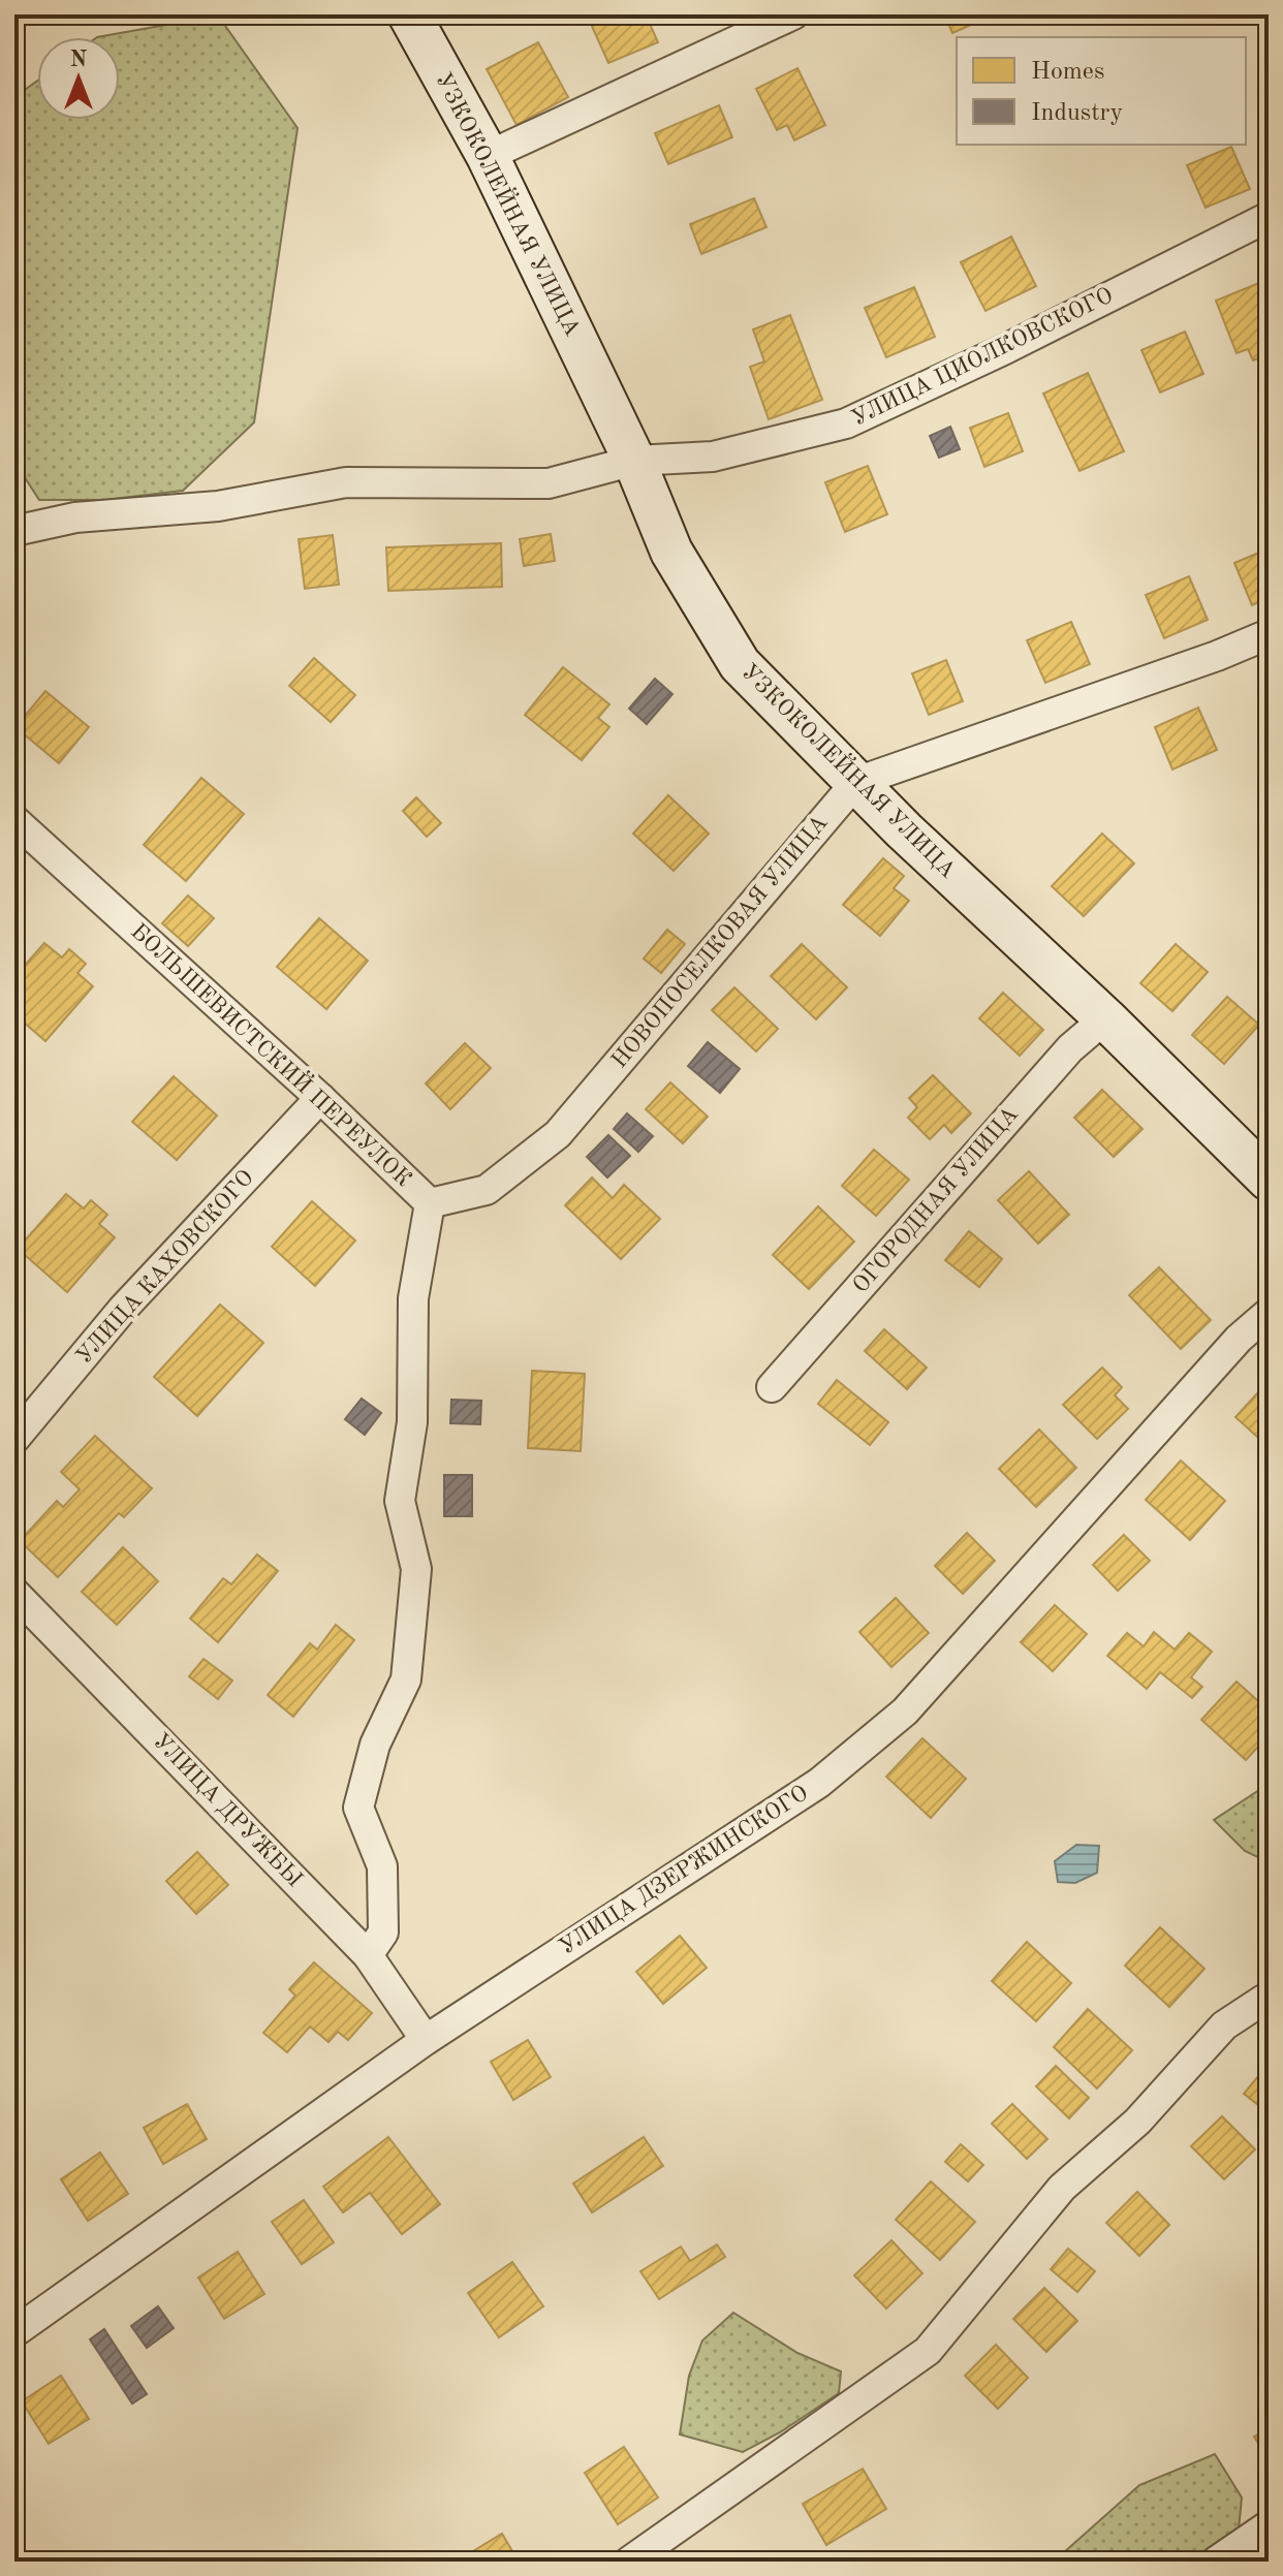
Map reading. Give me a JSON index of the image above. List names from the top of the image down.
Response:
{
  "streets": {
    "street": [
      "УЗКОКОЛЕЙНАЯ УЛИЦА",
      "УЛИЦА ЦИОЛКОВСКОГО",
      "НОВОПОСЕЛКОВАЯ УЛИЦА",
      "БОЛЬШЕВИСТСКИЙ ПЕРЕУЛОК",
      "ОГОРОДНАЯ УЛИЦА",
      "УЛИЦА КАХОВСКОГО",
      "УЛИЦА ДРУЖБЫ",
      "УЛИЦА ДЗЕРЖИНСКОГО"
    ]
  },
  "crossings": [
    ["УЗКОКОЛЕЙНАЯ УЛИЦА", "УЛИЦА ЦИОЛКОВСКОГО"],
    ["УЗКОКОЛЕЙНАЯ УЛИЦА", "НОВОПОСЕЛКОВАЯ УЛИЦА"],
    ["УЗКОКОЛЕЙНАЯ УЛИЦА", "ОГОРОДНАЯ УЛИЦА"],
    ["НОВОПОСЕЛКОВАЯ УЛИЦА", "БОЛЬШЕВИСТСКИЙ ПЕРЕУЛОК"],
    ["БОЛЬШЕВИСТСКИЙ ПЕРЕУЛОК", "УЛИЦА КАХОВСКОГО"],
    ["БОЛЬШЕВИСТСКИЙ ПЕРЕУЛОК", "УЛИЦА ДРУЖБЫ"],
    ["УЛИЦА ДРУЖБЫ", "УЛИЦА ДЗЕРЖИНСКОГО"]
  ],
  "legend": ["Homes", "Industry"],
  "north": "top"
}
